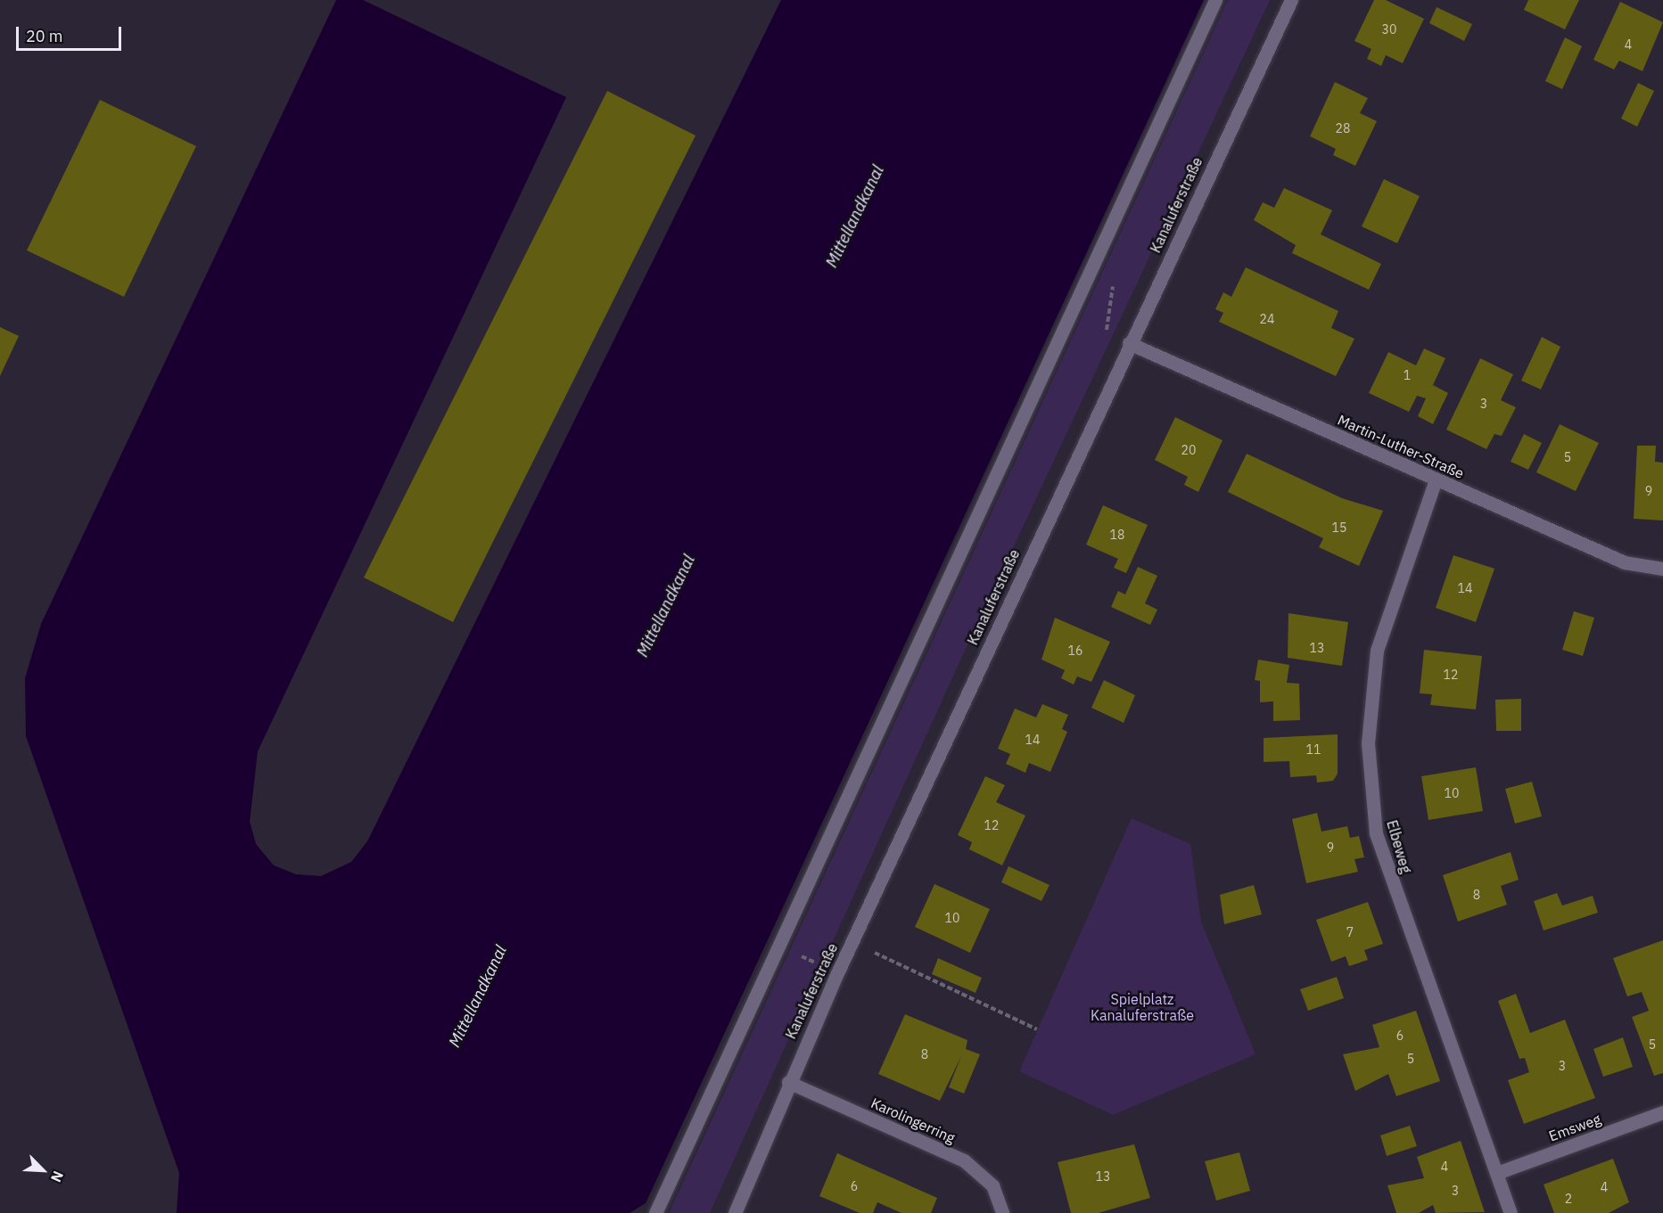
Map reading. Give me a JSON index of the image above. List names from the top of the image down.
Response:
{
  "streets": {
    "street": [
      "Kanaluferstraße",
      "Martin-Luther-Straße",
      "Elbeweg",
      "Karolingerring",
      "Emsweg"
    ]
  },
  "crossings": [
    ["Kanaluferstraße", "Martin-Luther-Straße"],
    ["Kanaluferstraße", "Karolingerring"],
    ["Martin-Luther-Straße", "Elbeweg"],
    ["Elbeweg", "Emsweg"]
  ],
  "water": ["Mittellandkanal"],
  "parks": ["Spielplatz Kanaluferstraße"],
  "house_numbers": [
    "30",
    "4",
    "28",
    "24",
    "1",
    "3",
    "20",
    "5",
    "9",
    "15",
    "18",
    "14",
    "13",
    "16",
    "12",
    "14",
    "11",
    "10",
    "12",
    "9",
    "8",
    "10",
    "7",
    "6",
    "5",
    "8",
    "5",
    "3",
    "4",
    "13",
    "6",
    "4",
    "3",
    "2"
  ],
  "scale_bar": "20 m",
  "north": "bottom right"
}
